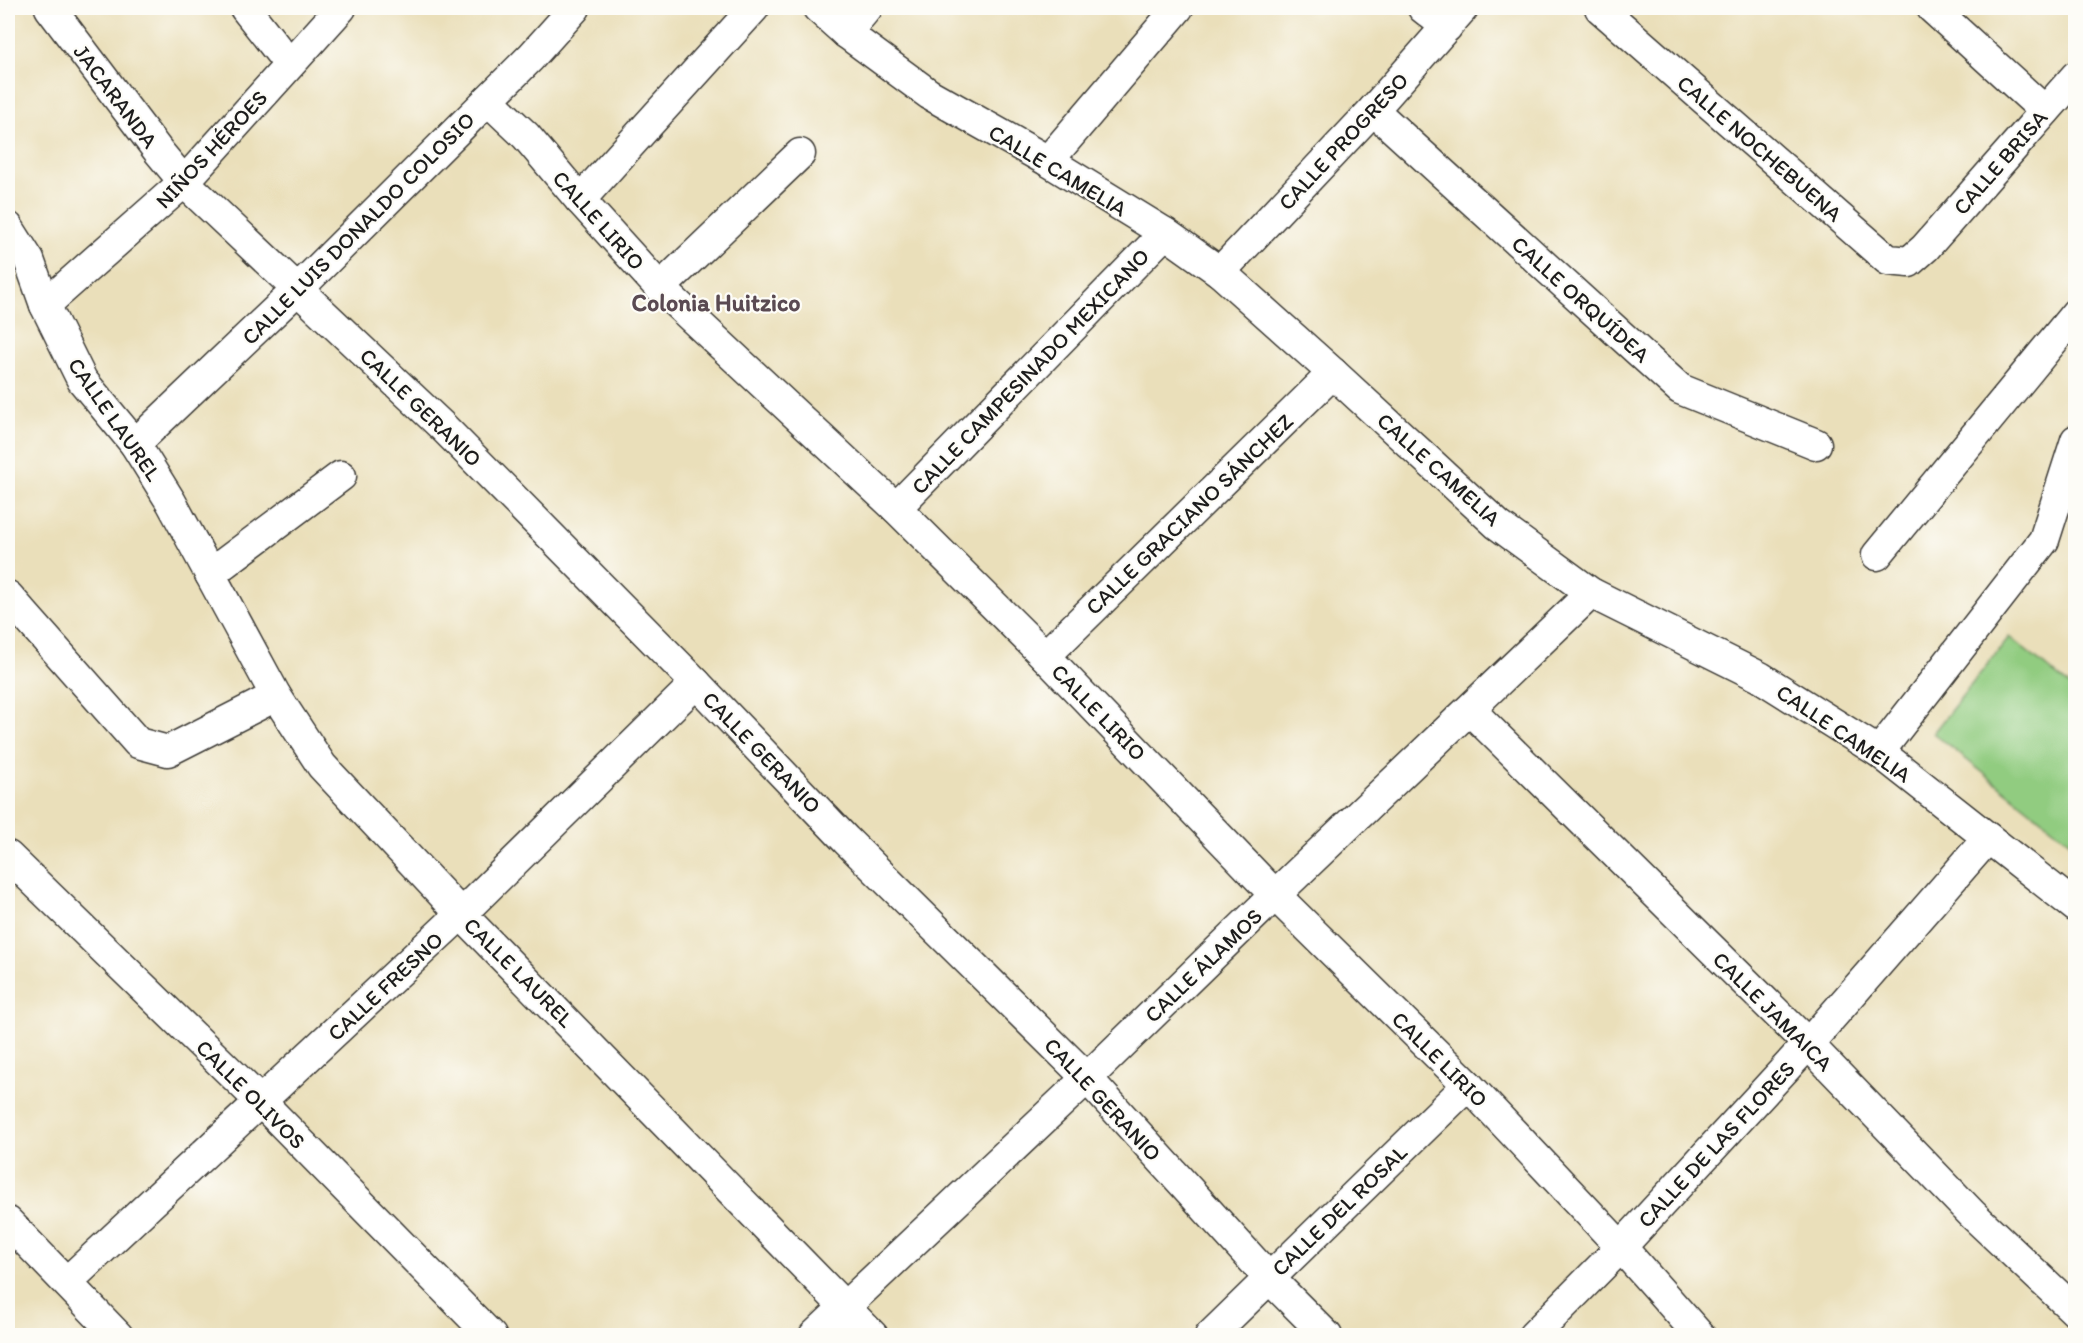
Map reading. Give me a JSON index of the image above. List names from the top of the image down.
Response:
{
  "streets": {
    "street": [
      "JACARANDA",
      "CALLE PROGRESO",
      "CALLE NOCHEBUENA",
      "NIÑOS HÉROES",
      "CALLE BRISA",
      "CALLE CAMELIA",
      "CALLE LIRIO",
      "CALLE LUIS DONALDO COLOSIO",
      "CALLE ORQUÍDEA",
      "CALLE CAMPESINADO MEXICANO",
      "CALLE GERANIO",
      "CALLE LAUREL",
      "CALLE GRACIANO SÁNCHEZ",
      "CALLE ÁLAMOS",
      "CALLE FRESNO",
      "CALLE JAMAICA",
      "CALLE OLIVOS",
      "CALLE DE LAS FLORES",
      "CALLE DEL ROSAL"
    ]
  },
  "crossings": [
    ["JACARANDA", "NIÑOS HÉROES"],
    ["JACARANDA", "CALLE GERANIO"],
    ["CALLE PROGRESO", "CALLE CAMELIA"],
    ["CALLE PROGRESO", "CALLE ORQUÍDEA"],
    ["CALLE NOCHEBUENA", "CALLE BRISA"],
    ["NIÑOS HÉROES", "CALLE GERANIO"],
    ["NIÑOS HÉROES", "CALLE LAUREL"],
    ["CALLE CAMELIA", "CALLE CAMPESINADO MEXICANO"],
    ["CALLE CAMELIA", "CALLE GRACIANO SÁNCHEZ"],
    ["CALLE CAMELIA", "CALLE ÁLAMOS"],
    ["CALLE CAMELIA", "CALLE DE LAS FLORES"],
    ["CALLE LIRIO", "CALLE LUIS DONALDO COLOSIO"],
    ["CALLE LIRIO", "CALLE CAMPESINADO MEXICANO"],
    ["CALLE LIRIO", "CALLE GRACIANO SÁNCHEZ"],
    ["CALLE LIRIO", "CALLE ÁLAMOS"],
    ["CALLE LIRIO", "CALLE DE LAS FLORES"],
    ["CALLE LIRIO", "CALLE DEL ROSAL"],
    ["CALLE LUIS DONALDO COLOSIO", "CALLE GERANIO"],
    ["CALLE LUIS DONALDO COLOSIO", "CALLE LAUREL"],
    ["CALLE GERANIO", "CALLE ÁLAMOS"],
    ["CALLE GERANIO", "CALLE FRESNO"],
    ["CALLE GERANIO", "CALLE DEL ROSAL"],
    ["CALLE LAUREL", "CALLE ÁLAMOS"],
    ["CALLE LAUREL", "CALLE FRESNO"],
    ["CALLE ÁLAMOS", "CALLE JAMAICA"],
    ["CALLE FRESNO", "CALLE OLIVOS"],
    ["CALLE JAMAICA", "CALLE DE LAS FLORES"]
  ],
  "districts": ["Colonia Huitzico"]
}
